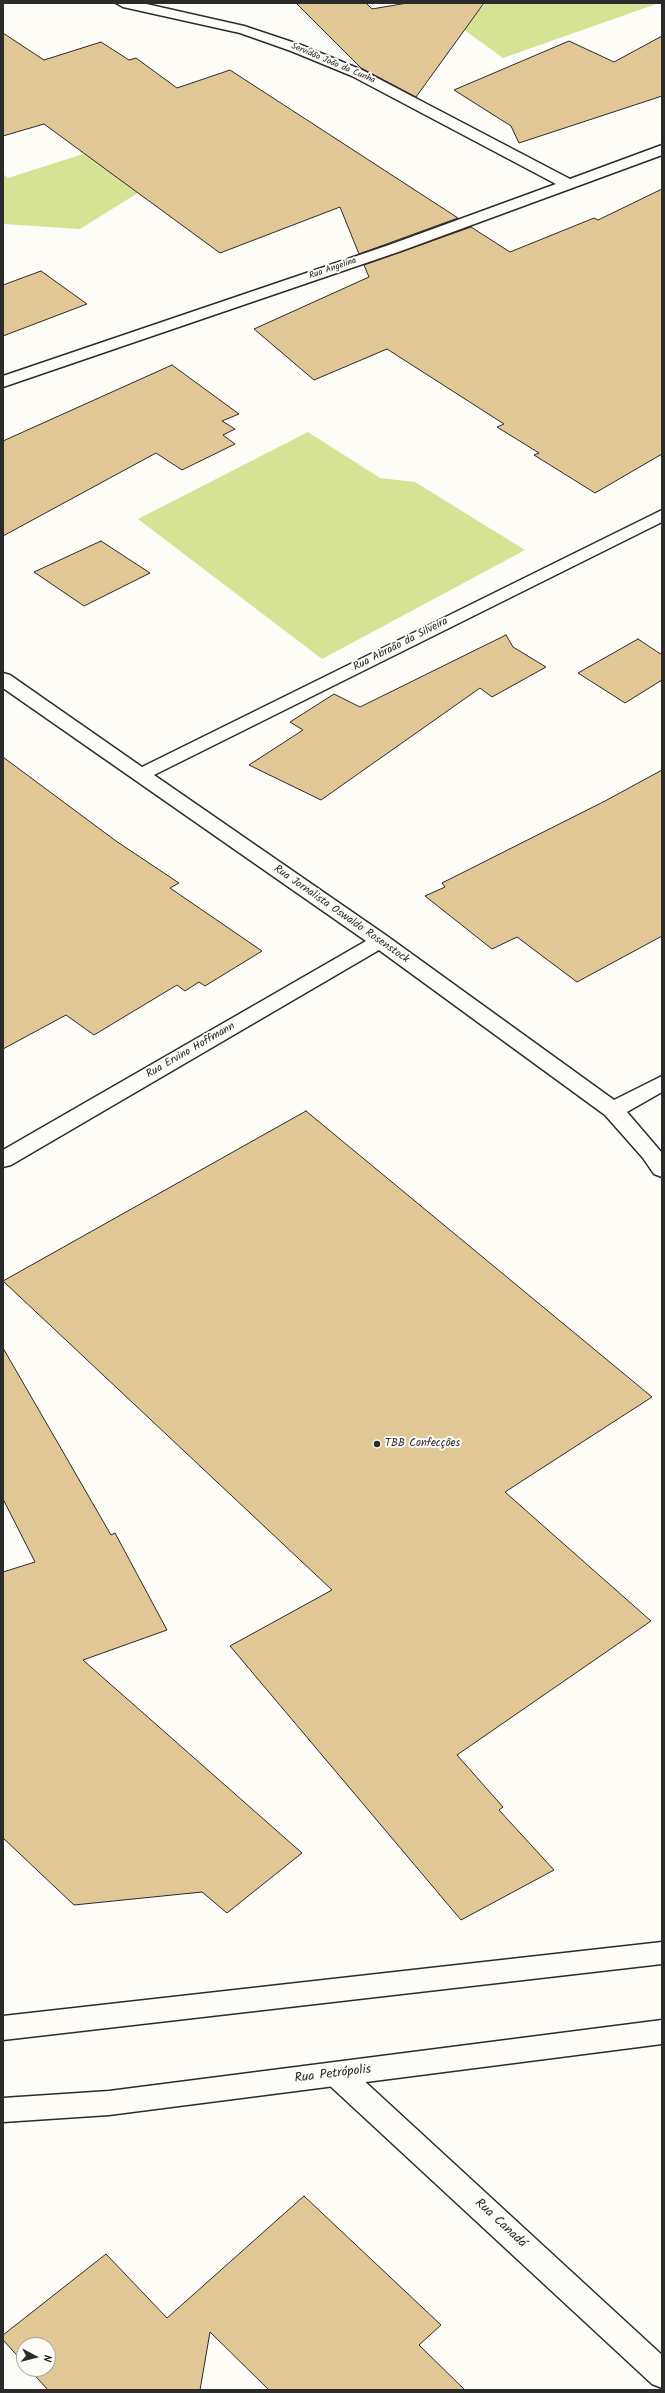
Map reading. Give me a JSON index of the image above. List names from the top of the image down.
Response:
{
  "streets": {
    "street": [
      "Servidão João da Cunha",
      "Rua Angelina",
      "Rua Abraão da Silveira",
      "Rua Jornalista Oswaldo Rosenstock",
      "Rua Ervino Hoffmann",
      "Rua Petrópolis",
      "Rua Canadá"
    ]
  },
  "crossings": [
    ["Servidão João da Cunha", "Rua Angelina"],
    ["Rua Abraão da Silveira", "Rua Jornalista Oswaldo Rosenstock"],
    ["Rua Jornalista Oswaldo Rosenstock", "Rua Ervino Hoffmann"],
    ["Rua Petrópolis", "Rua Canadá"]
  ],
  "places": ["TBB Confecções"],
  "north": "right"
}
